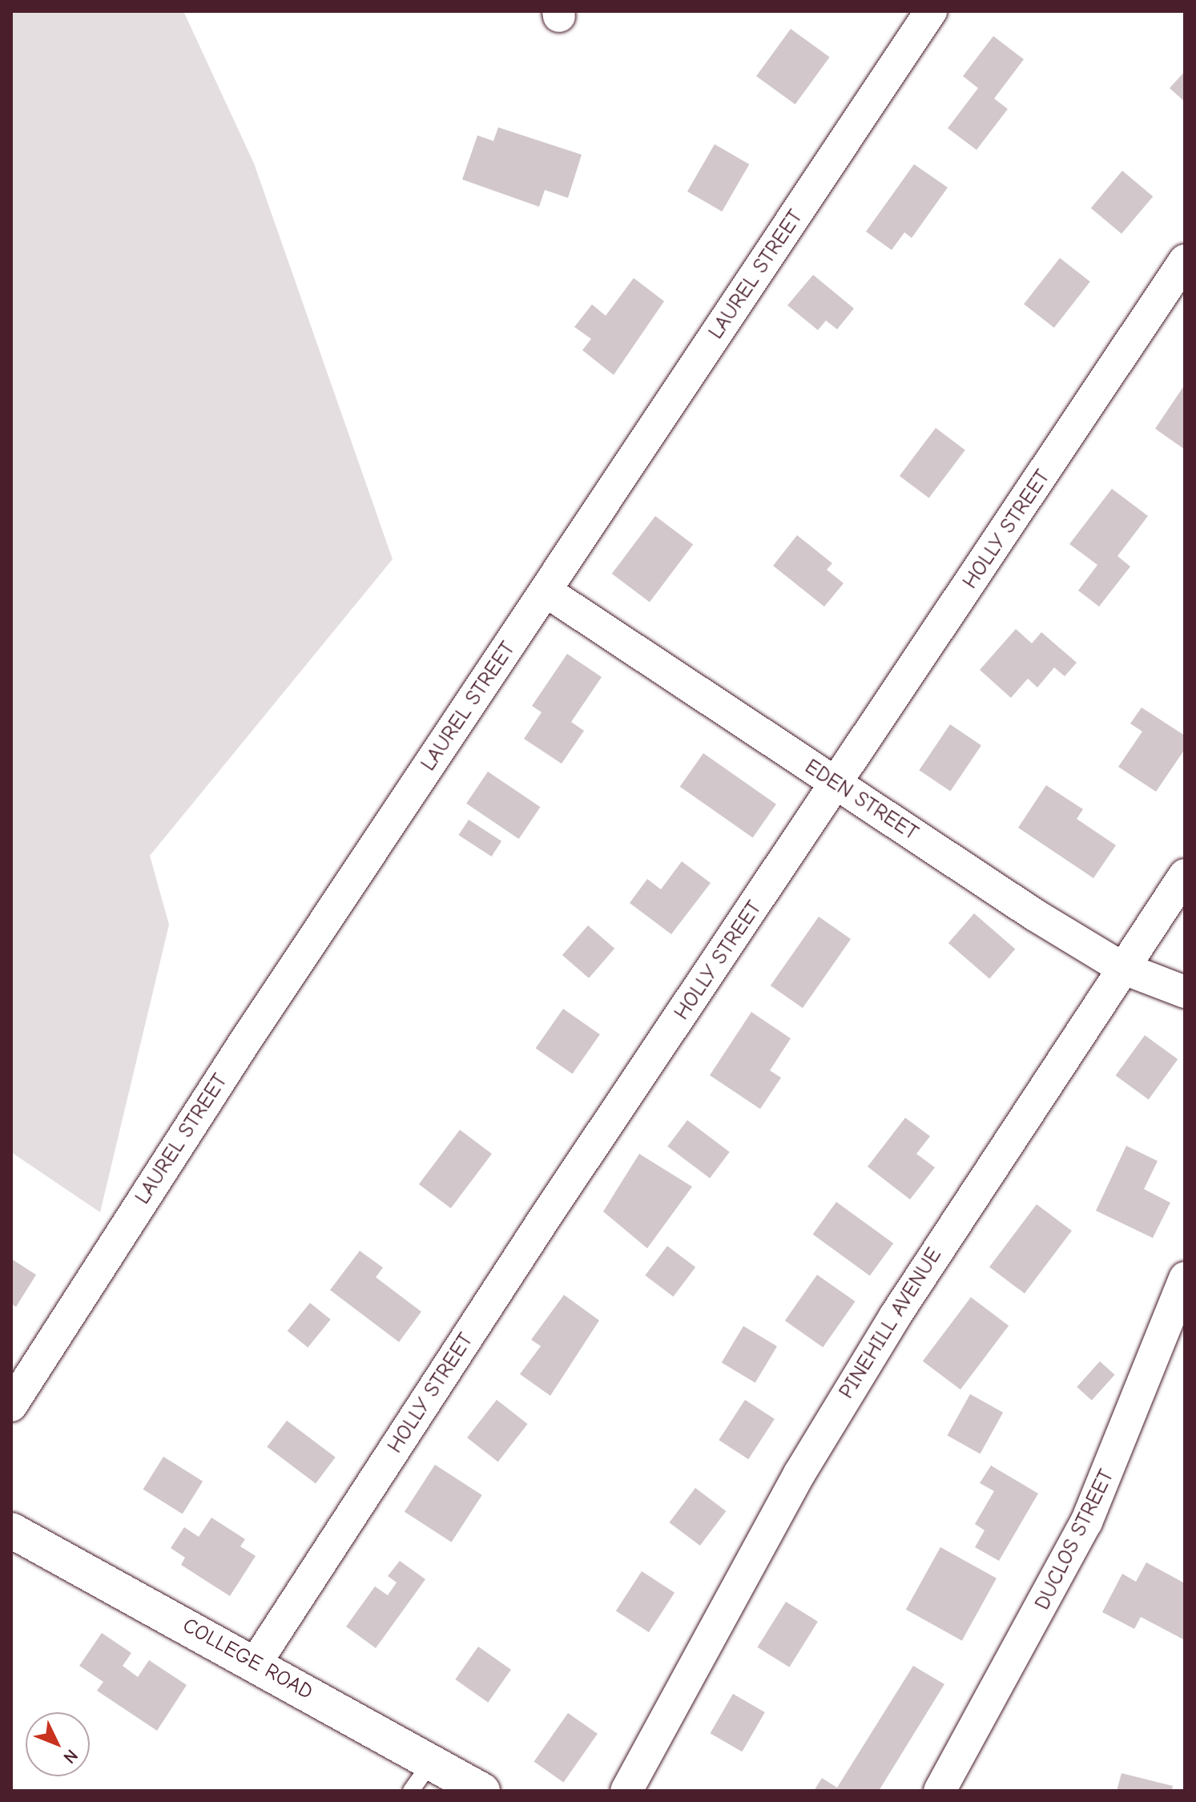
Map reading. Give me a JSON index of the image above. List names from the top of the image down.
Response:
{
  "streets": {
    "street": [
      "LAUREL STREET",
      "HOLLY STREET",
      "EDEN STREET",
      "PINEHILL AVENUE",
      "DUCLOS STREET",
      "COLLEGE ROAD"
    ]
  },
  "crossings": [
    ["LAUREL STREET", "EDEN STREET"],
    ["HOLLY STREET", "EDEN STREET"],
    ["HOLLY STREET", "COLLEGE ROAD"],
    ["EDEN STREET", "PINEHILL AVENUE"]
  ],
  "north": "bottom right"
}
